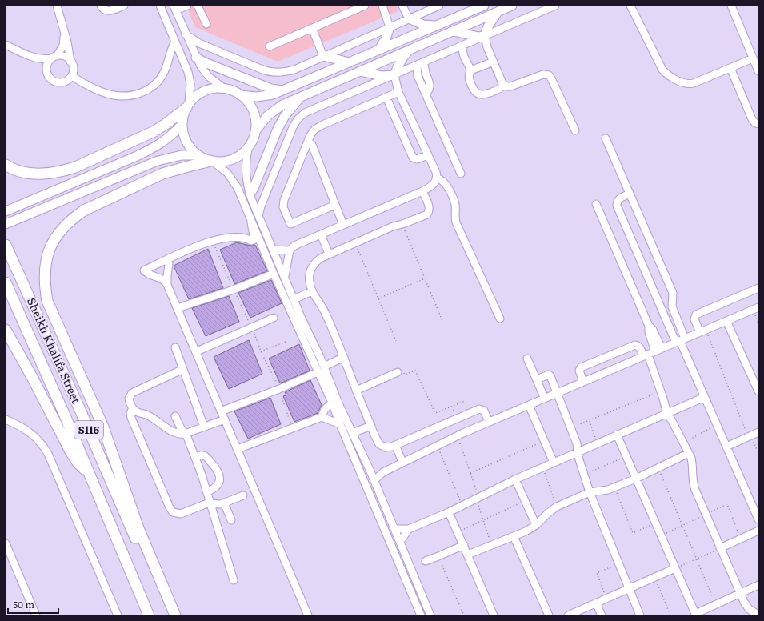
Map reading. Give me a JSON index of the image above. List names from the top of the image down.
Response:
{
  "streets": {
    "highway": ["Sheikh Khalifa Street", "S116"]
  },
  "scale_bar": "50 m"
}
